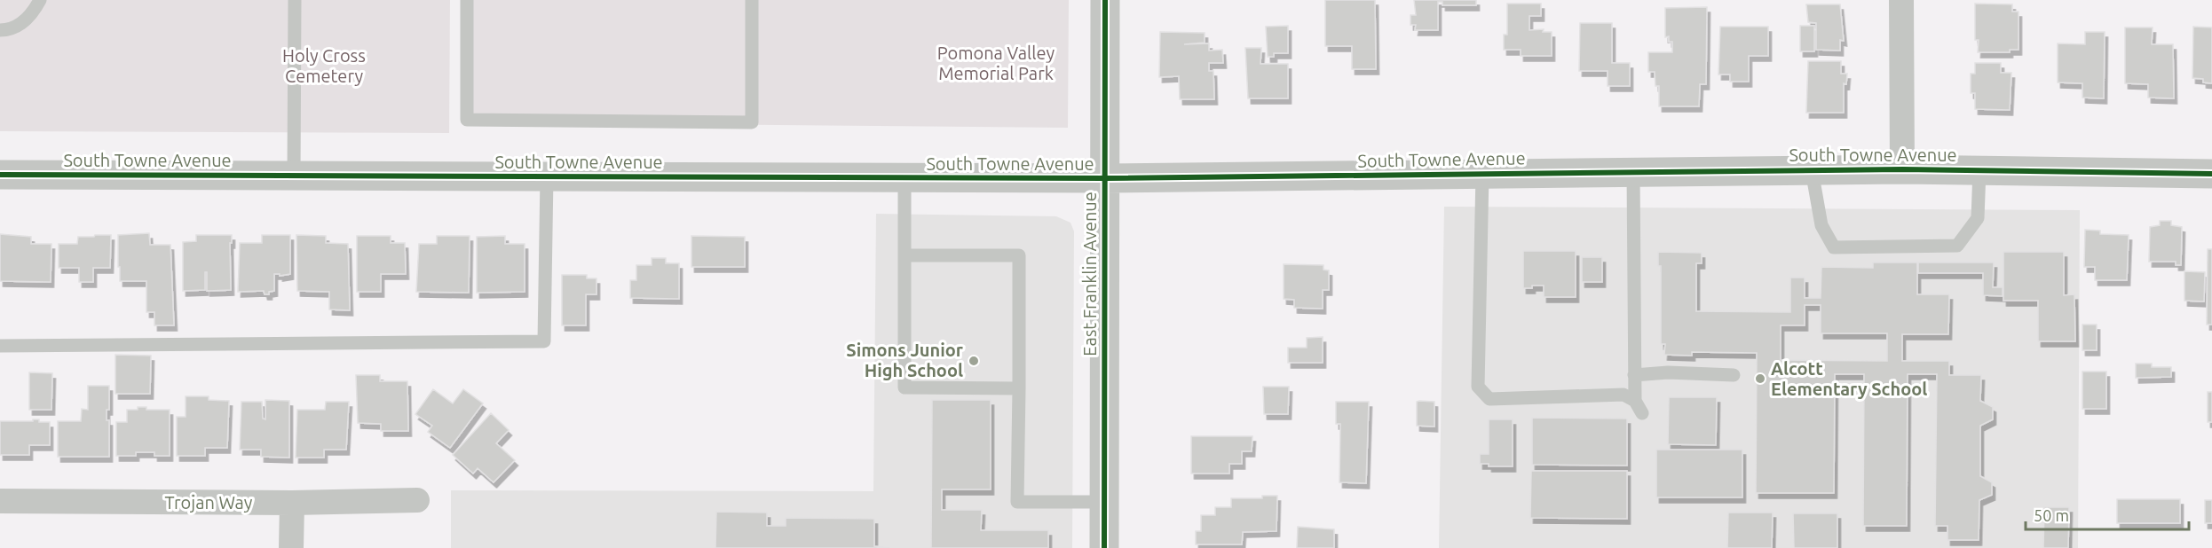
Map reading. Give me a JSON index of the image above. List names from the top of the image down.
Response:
{
  "streets": {
    "street": ["South Towne Avenue", "East Franklin Avenue", "Trojan Way"]
  },
  "crossings": [
    ["South Towne Avenue", "East Franklin Avenue"]
  ],
  "parks": ["Pomona Valley Memorial Park", "Holy Cross Cemetery"],
  "places": ["Simons Junior High School", "Alcott Elementary School"],
  "scale_bar": "50 m"
}
